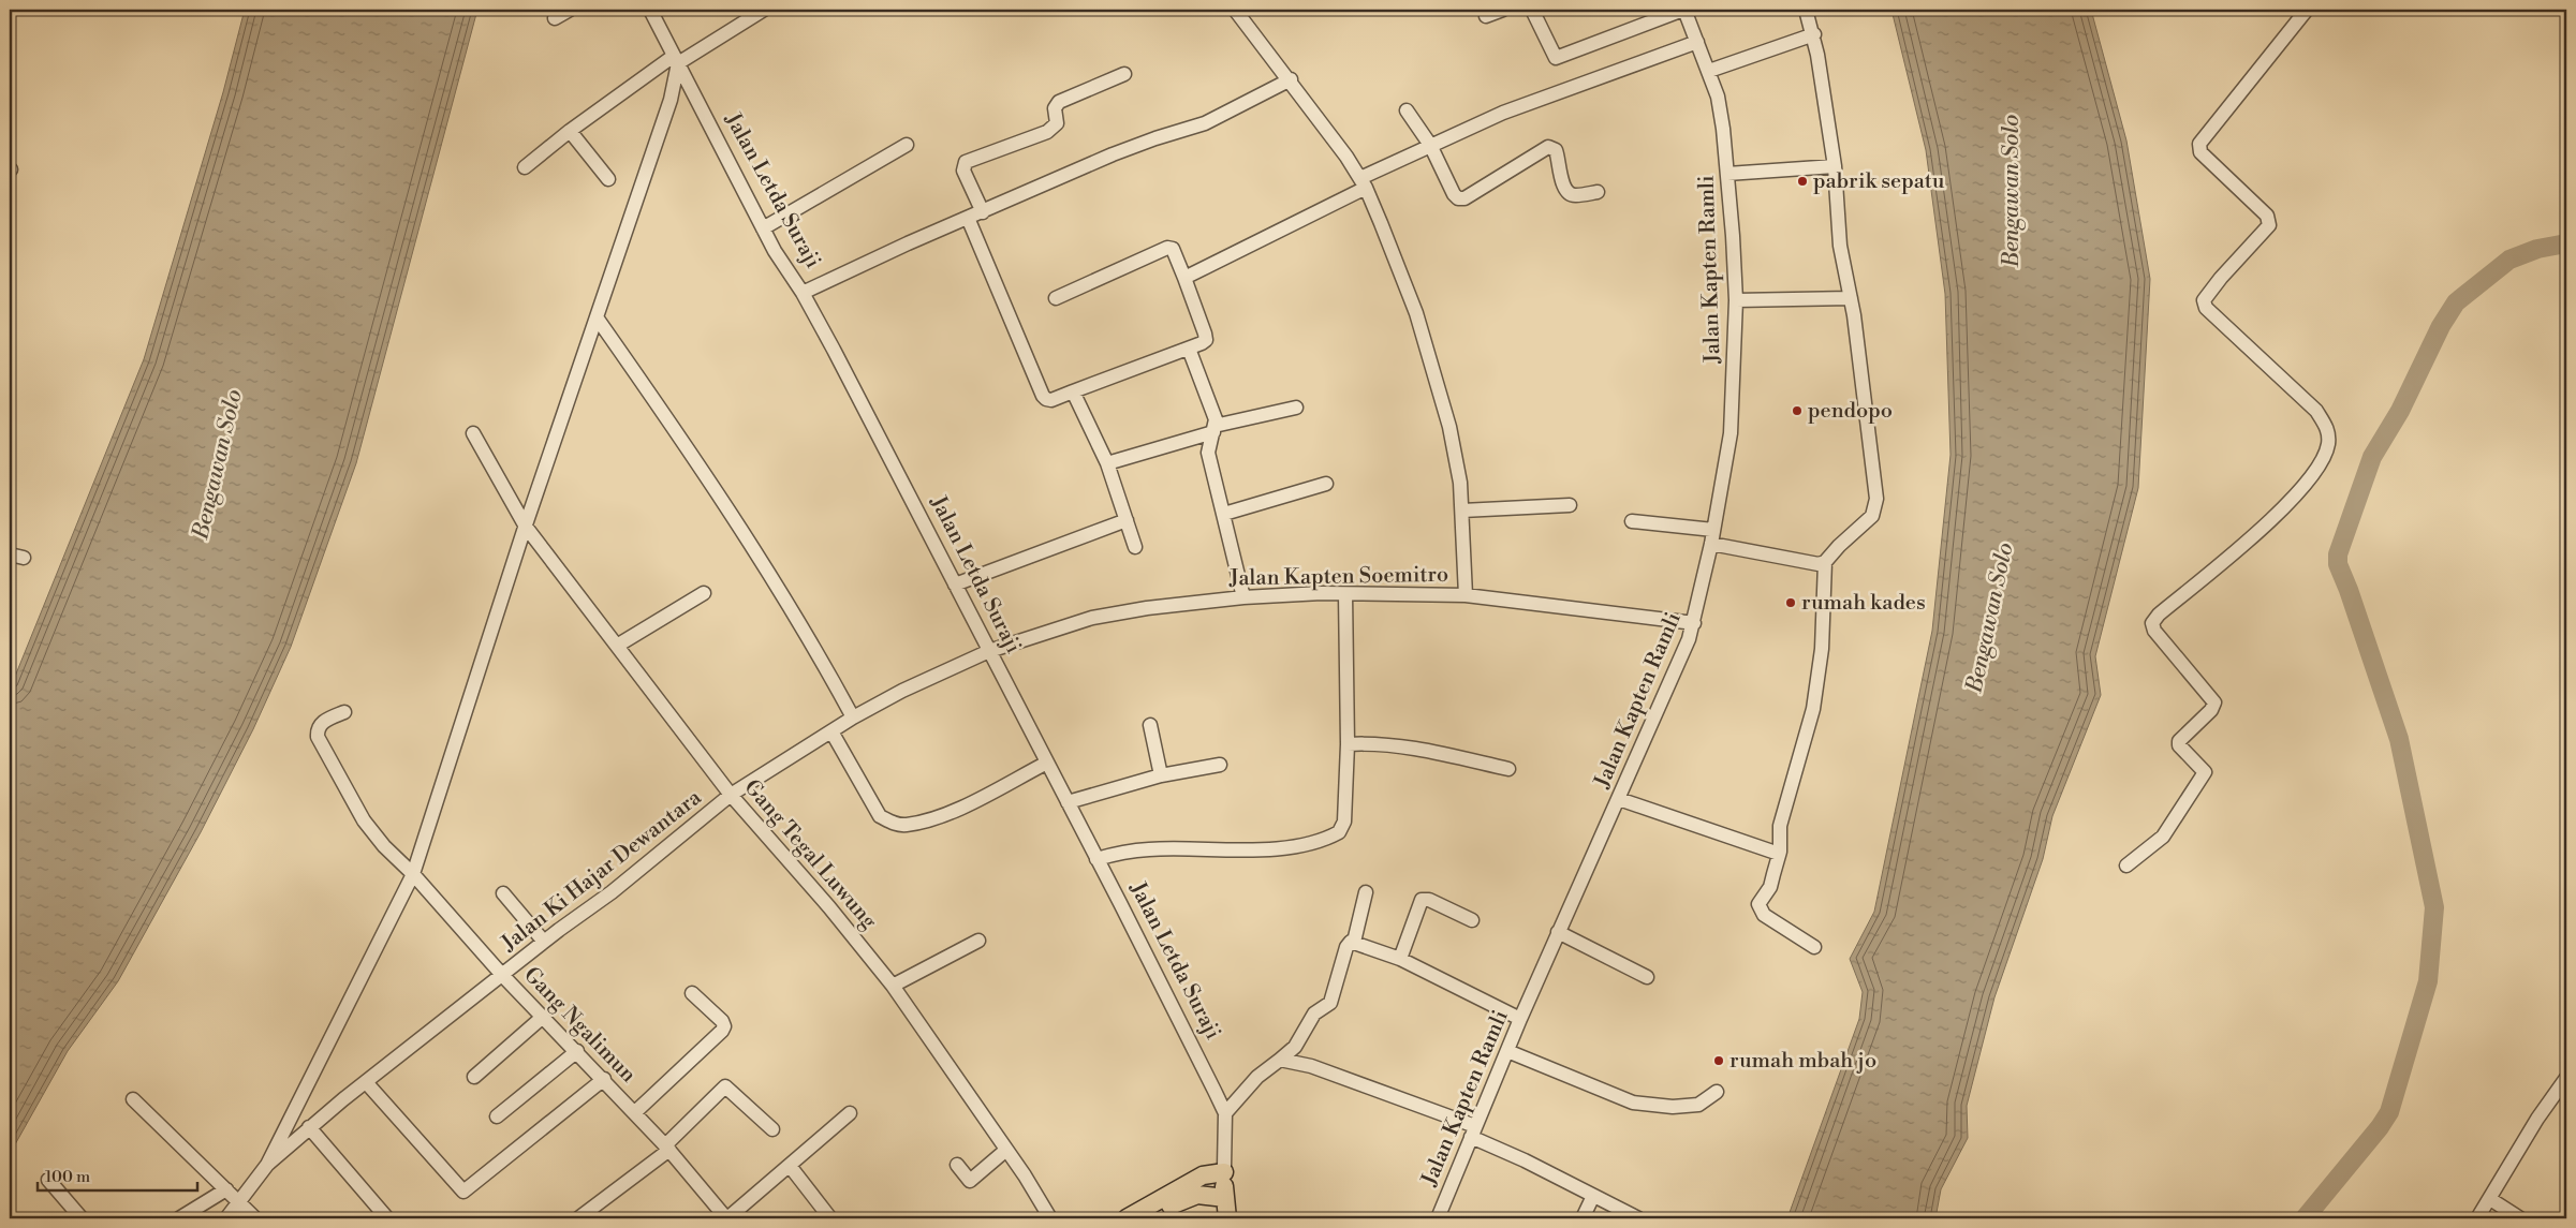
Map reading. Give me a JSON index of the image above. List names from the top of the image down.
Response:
{
  "streets": {
    "street": [
      "Jalan Letda Suraji",
      "Jalan Kapten Ramli",
      "Jalan Kapten Soemitro",
      "Gang Tegal Luwung",
      "Jalan Ki Hajar Dewantara",
      "Gang Ngalimun"
    ]
  },
  "crossings": [
    ["Jalan Letda Suraji", "Jalan Kapten Soemitro"],
    ["Jalan Letda Suraji", "Jalan Ki Hajar Dewantara"],
    ["Jalan Kapten Ramli", "Jalan Kapten Soemitro"],
    ["Jalan Kapten Soemitro", "Jalan Ki Hajar Dewantara"],
    ["Gang Tegal Luwung", "Jalan Ki Hajar Dewantara"],
    ["Jalan Ki Hajar Dewantara", "Gang Ngalimun"]
  ],
  "water": ["Bengawan Solo"],
  "places": [
    "pabrik sepatu",
    "pendopo",
    "rumah kades",
    "rumah mbah jo"
  ],
  "scale_bar": "100 m"
}
